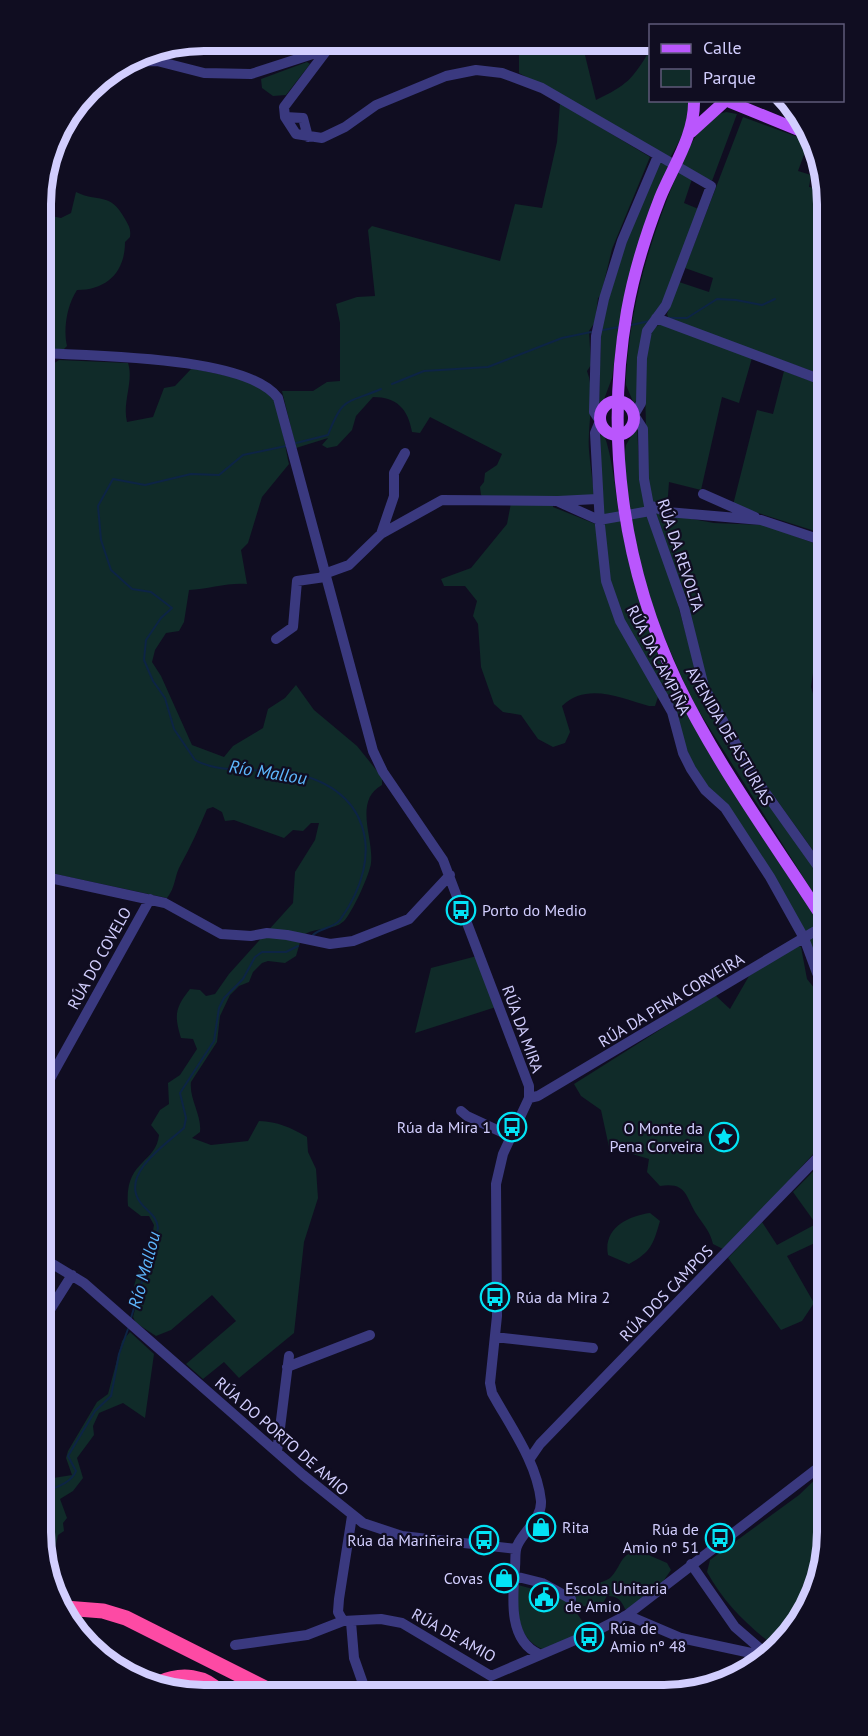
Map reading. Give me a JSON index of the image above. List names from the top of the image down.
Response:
{
  "streets": {
    "main road": ["AVENIDA DE ASTURIAS"],
    "street": [
      "RÚA DA REVOLTA",
      "RÚA DA CAMPIÑA",
      "RÚA DO COVELO",
      "RÚA DA PENA CORVEIRA",
      "RÚA DA MIRA",
      "RÚA DOS CAMPOS",
      "RÚA DO PORTO DE AMIO",
      "RÚA DE AMIO"
    ]
  },
  "crossings": [
    ["RÚA DA CAMPIÑA", "RÚA DA PENA CORVEIRA"],
    ["RÚA DA PENA CORVEIRA", "RÚA DA MIRA"],
    ["RÚA DA MIRA", "RÚA DOS CAMPOS"]
  ],
  "water": ["Río Mallou"],
  "places": {
    "bus stop": [
      "Porto do Medio",
      "Rúa da Mira 1",
      "Rúa da Mira 2",
      "Rúa de Amio nº 51",
      "Rúa da Mariñeira",
      "Rúa de Amio nº 48"
    ],
    "place": ["O Monte da Pena Corveira"],
    "shop": ["Rita", "Covas"],
    "public building": ["Escola Unitaria de Amio"]
  },
  "legend": ["Calle", "Parque"]
}
